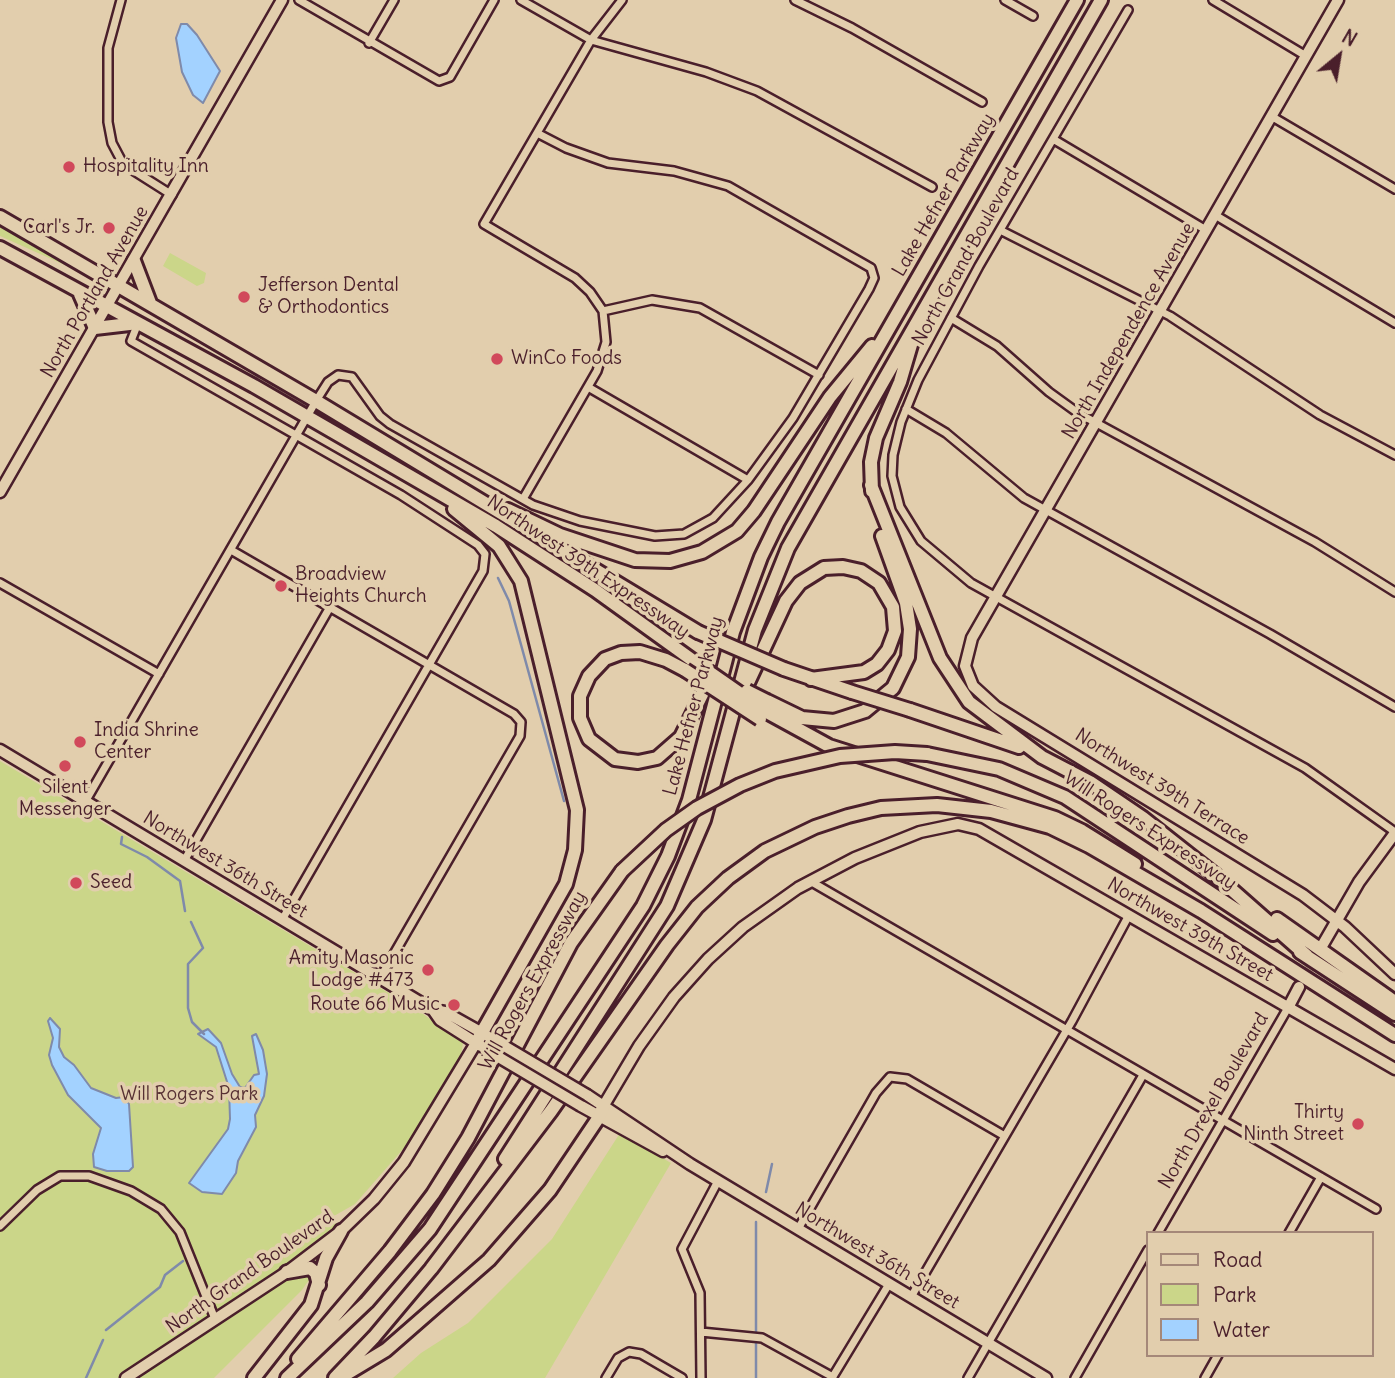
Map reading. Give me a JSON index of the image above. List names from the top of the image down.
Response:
{
  "streets": {
    "highway": ["Lake Hefner Parkway", "Northwest 39th Expressway", "Will Rogers Expressway"],
    "main road": [
      "North Grand Boulevard",
      "North Portland Avenue",
      "North Independence Avenue",
      "Northwest 39th Terrace",
      "Northwest 36th Street",
      "Northwest 39th Street",
      "North Drexel Boulevard"
    ]
  },
  "crossings": [
    ["Lake Hefner Parkway", "Will Rogers Expressway"],
    ["North Grand Boulevard", "North Independence Avenue"],
    ["North Grand Boulevard", "Northwest 36th Street"],
    ["North Portland Avenue", "Northwest 39th Expressway"],
    ["North Independence Avenue", "Northwest 39th Terrace"],
    ["Northwest 39th Street", "North Drexel Boulevard"]
  ],
  "parks": ["Will Rogers Park"],
  "places": [
    "Hospitality Inn",
    "Carl's Jr.",
    "Jefferson Dental & Orthodontics",
    "WinCo Foods",
    "Broadview Heights Church",
    "India Shrine Center",
    "Silent Messenger",
    "Seed",
    "Amity Masonic Lodge #473",
    "Route 66 Music",
    "Thirty Ninth Street"
  ],
  "legend": ["Road", "Park", "Water"],
  "north": "top right"
}
